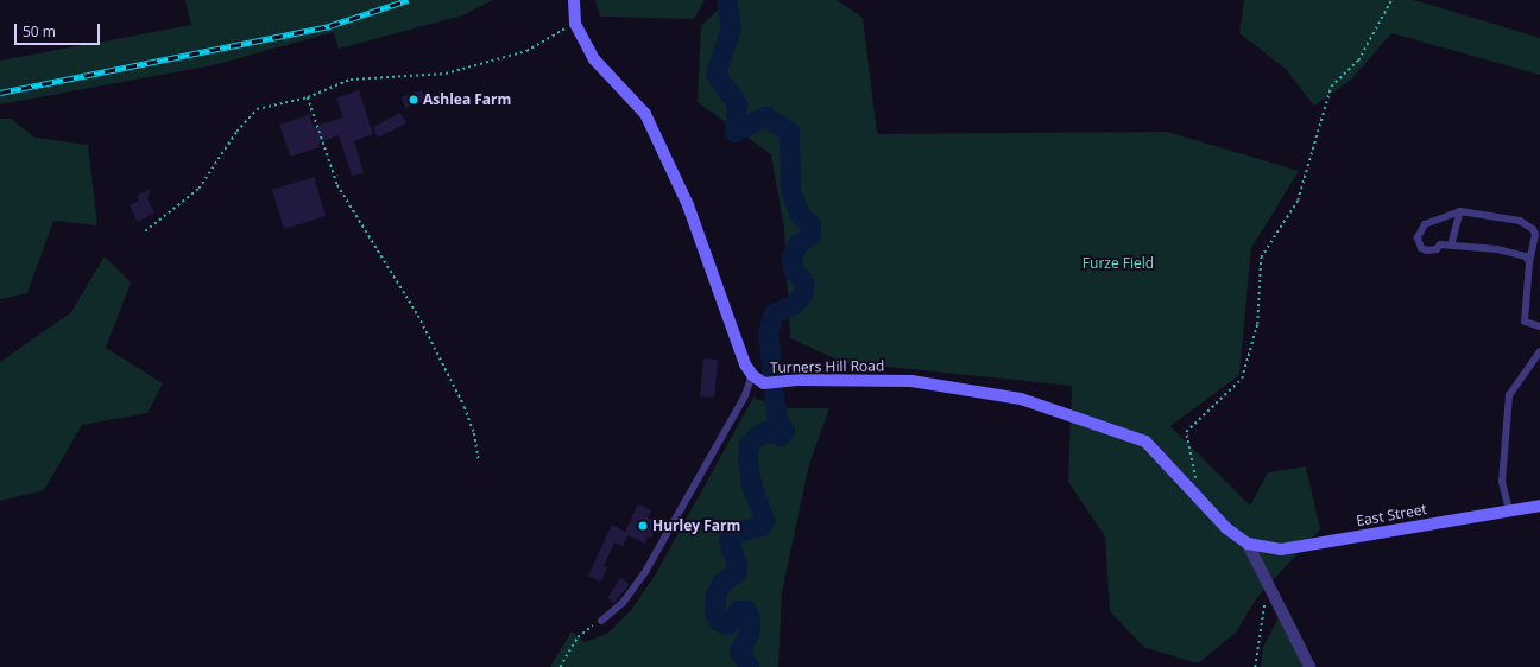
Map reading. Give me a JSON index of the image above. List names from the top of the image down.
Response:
{
  "streets": {
    "main road": ["Turners Hill Road", "East Street"]
  },
  "crossings": [
    ["Turners Hill Road", "East Street"]
  ],
  "parks": ["Furze Field"],
  "places": ["Ashlea Farm", "Hurley Farm"],
  "scale_bar": "50 m"
}
